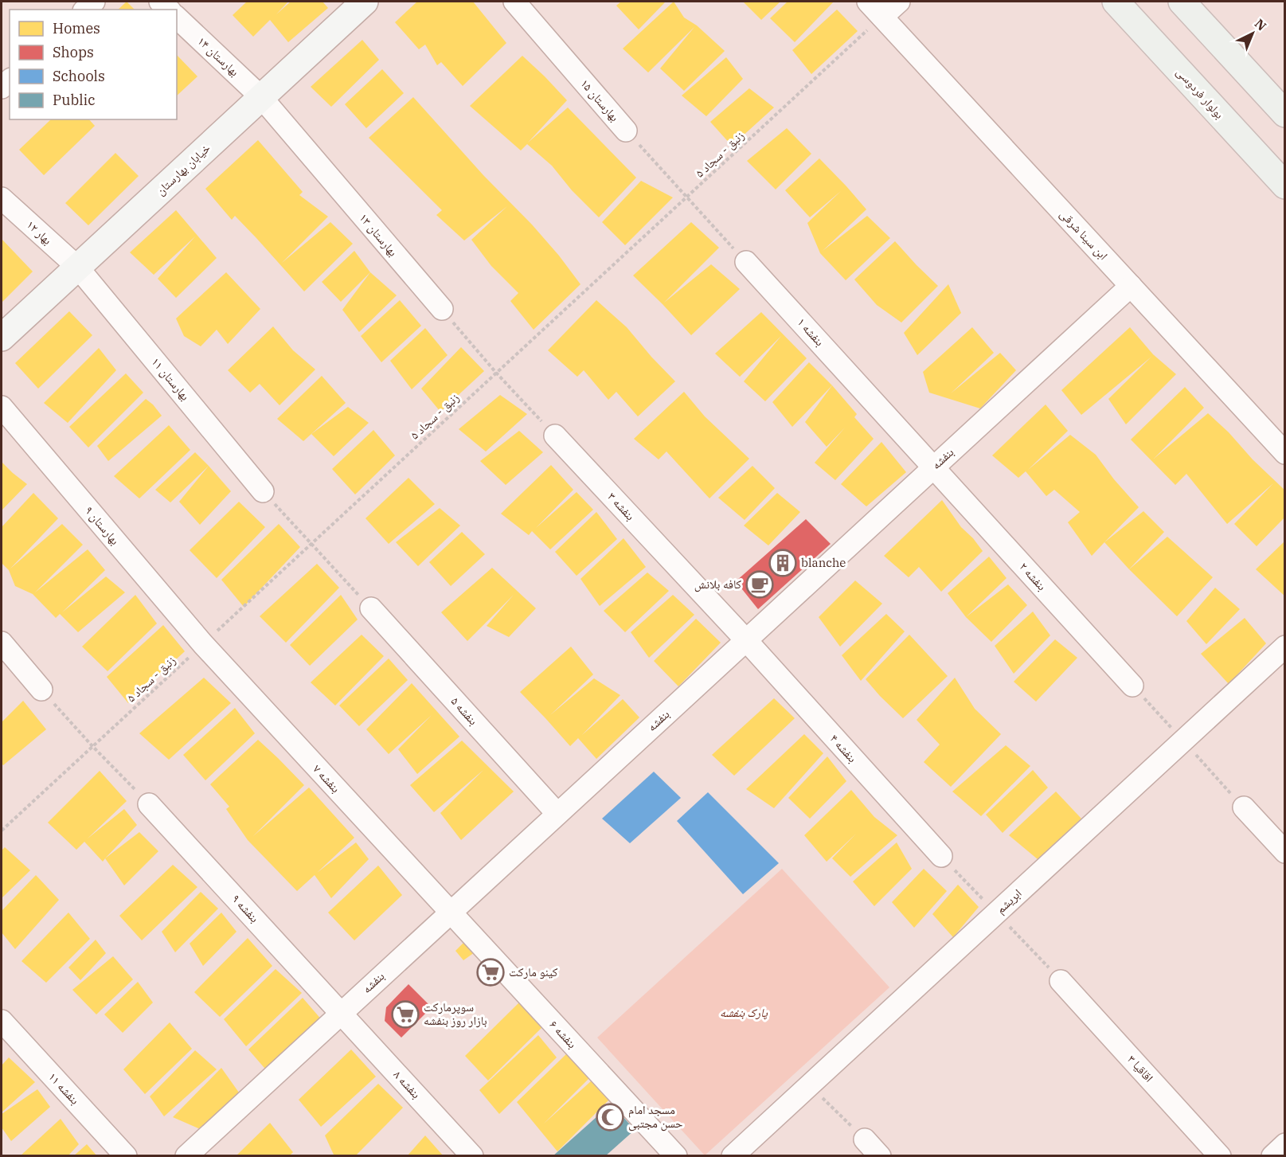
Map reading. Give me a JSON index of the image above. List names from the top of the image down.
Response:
{
  "streets": {
    "main road": ["بولوار فردوسی"],
    "street": [
      "بهارستان ۱۴",
      "بهارستان ۱۵",
      "خیابان بهارستان",
      "بهار ۱۲",
      "بهارستان ۱۳",
      "ابن سینا شرقی",
      "بنفشه ۱",
      "بهارستان ۱۱",
      "بنفشه",
      "بنفشه ۳",
      "بهارستان ۹",
      "بنفشه ۲",
      "بنفشه ۵",
      "بنفشه ۴",
      "بنفشه ۷",
      "ابریشم",
      "بنفشه ۹",
      "بنفشه ۶",
      "اقاقیا ۳",
      "بنفشه ۸",
      "بنفشه ۱۱"
    ],
    "path": ["زنبق - سجاد ۵"]
  },
  "crossings": [
    ["بهارستان ۱۴", "خیابان بهارستان"],
    ["بهارستان ۱۴", "بهارستان ۱۳"],
    ["بهارستان ۱۵", "زنبق - سجاد ۵"],
    ["زنبق - سجاد ۵", "ابن سینا شرقی"],
    ["زنبق - سجاد ۵", "بهارستان ۹"],
    ["زنبق - سجاد ۵", "بنفشه ۷"],
    ["خیابان بهارستان", "بهار ۱۲"],
    ["خیابان بهارستان", "بهارستان ۱۳"],
    ["خیابان بهارستان", "بهارستان ۱۱"],
    ["بهار ۱۲", "بهارستان ۱۱"],
    ["ابن سینا شرقی", "بنفشه"],
    ["بنفشه ۱", "بنفشه"],
    ["بنفشه ۱", "بنفشه ۲"],
    ["بنفشه", "بنفشه ۳"],
    ["بنفشه", "بنفشه ۲"],
    ["بنفشه", "بنفشه ۵"],
    ["بنفشه", "بنفشه ۴"],
    ["بنفشه", "بنفشه ۷"],
    ["بنفشه", "بنفشه ۹"],
    ["بنفشه", "بنفشه ۶"],
    ["بنفشه", "بنفشه ۸"],
    ["بنفشه ۳", "بنفشه ۴"],
    ["بهارستان ۹", "بنفشه ۷"],
    ["بنفشه ۷", "بنفشه ۶"],
    ["بنفشه ۹", "بنفشه ۸"]
  ],
  "parks": ["پارک بنفشه"],
  "places": {
    "building": ["blanche"],
    "cafe": ["کافه بلانش"],
    "supermarket": ["کینو مارکت", "سوپرمارکت بازار روز بنفشه"],
    "mosque": ["مسجد امام حسن مجتبی"]
  },
  "legend": [
    "Homes",
    "Shops",
    "Schools",
    "Public"
  ],
  "north": "top right"
}
